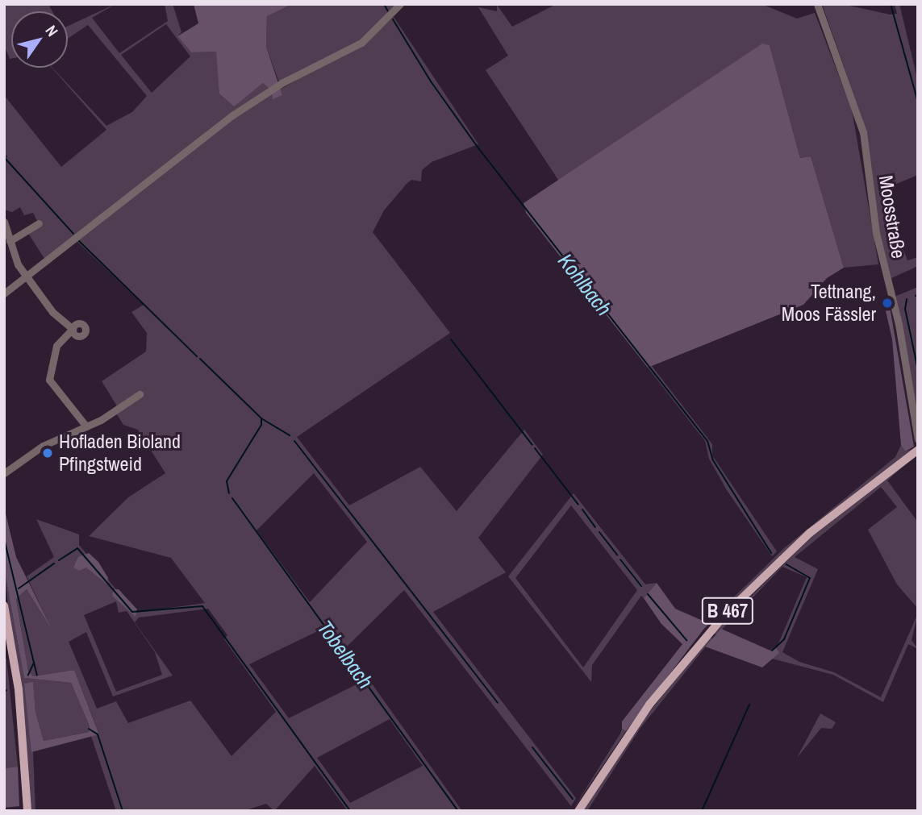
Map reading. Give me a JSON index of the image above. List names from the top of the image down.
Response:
{
  "streets": {
    "main road": ["B 467"],
    "street": ["Moosstraße"]
  },
  "water": ["Kohlbach", "Tobelbach"],
  "places": ["Tettnang, Moos Fässler", "Hofladen Bioland Pfingstweid"],
  "north": "top right"
}
